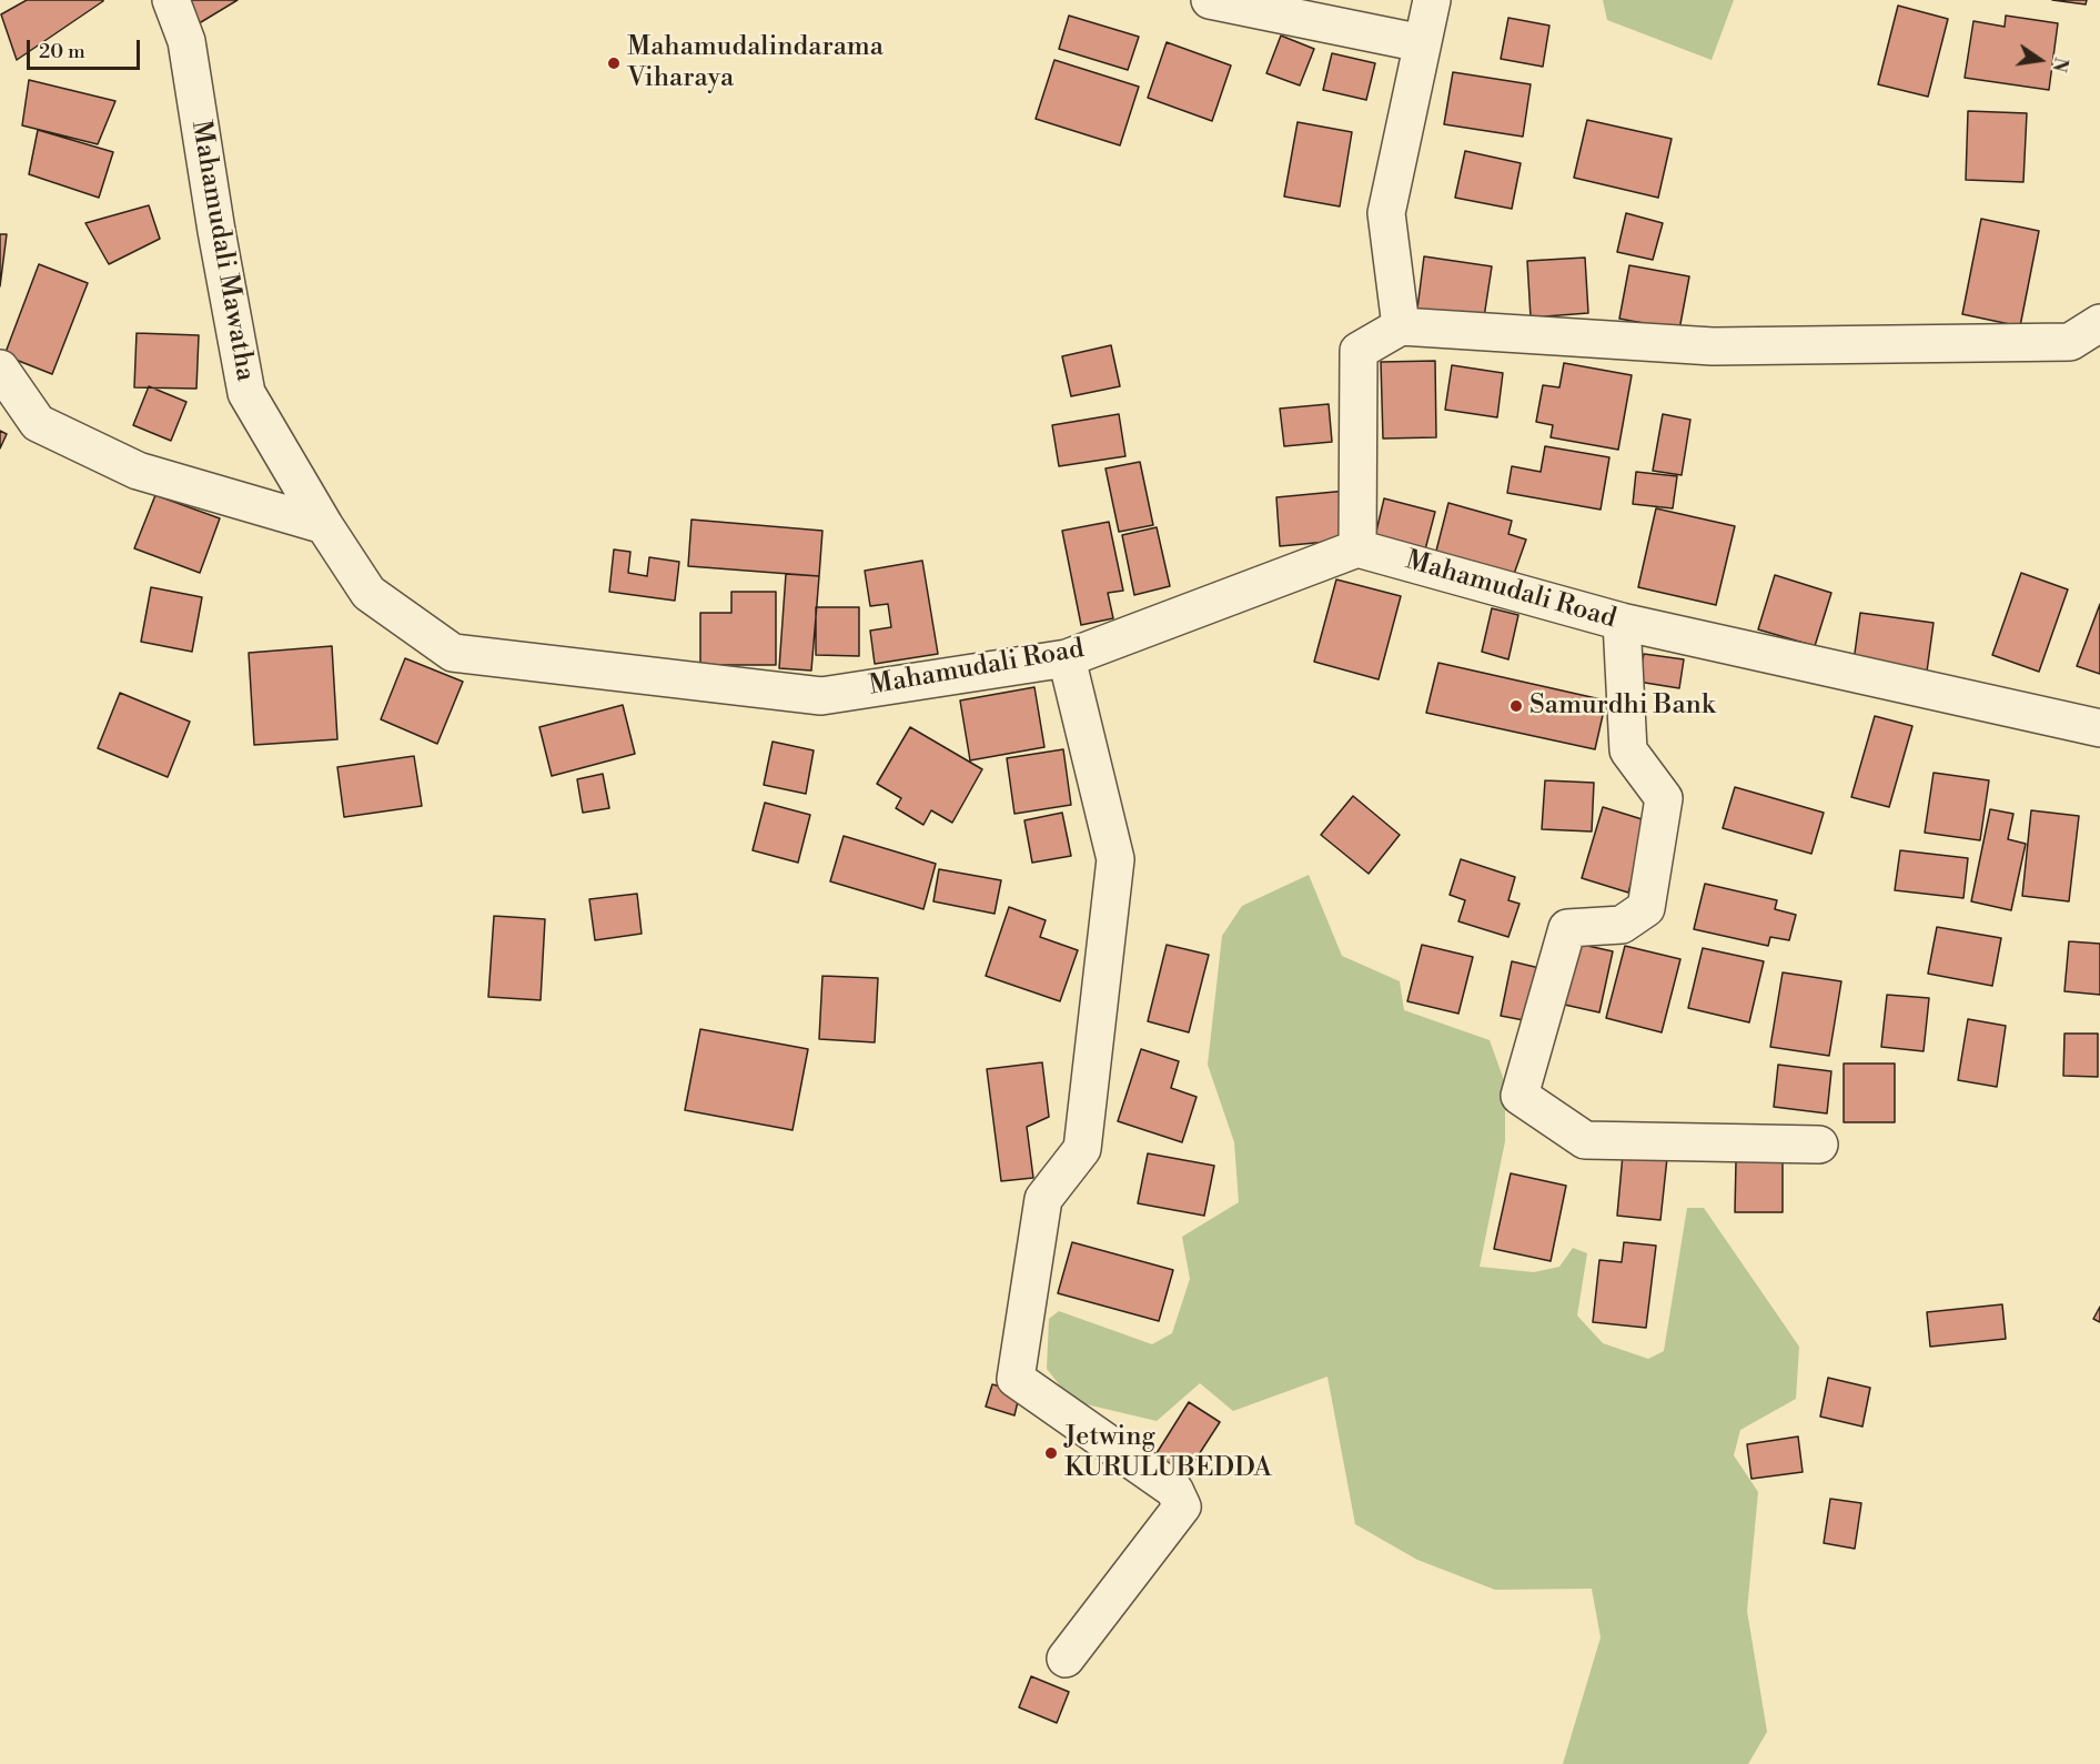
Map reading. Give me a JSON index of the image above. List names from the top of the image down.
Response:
{
  "streets": {
    "street": ["Mahamudali Mawatha", "Mahamudali Road"]
  },
  "crossings": [
    ["Mahamudali Mawatha", "Mahamudali Road"]
  ],
  "places": ["Mahamudalindarama Viharaya", "Samurdhi Bank", "Jetwing KURULUBEDDA"],
  "scale_bar": "20 m",
  "north": "right"
}
